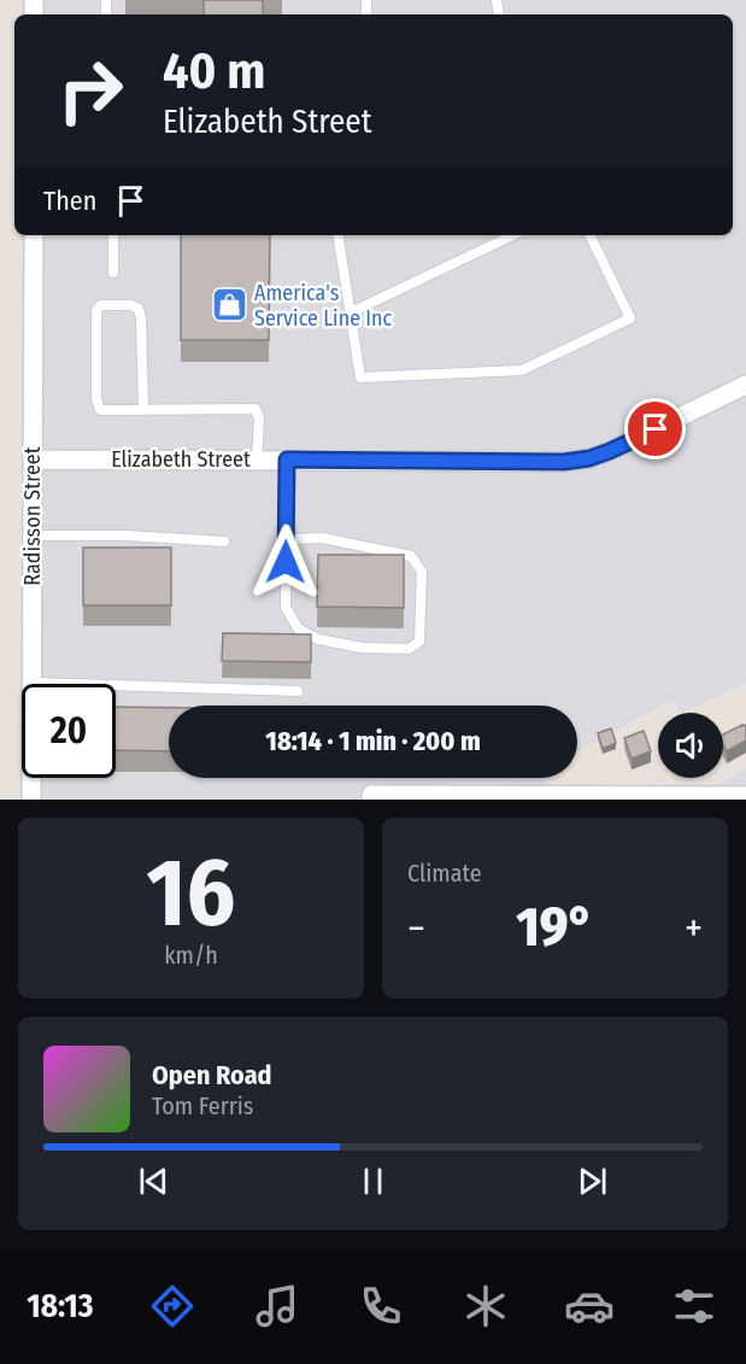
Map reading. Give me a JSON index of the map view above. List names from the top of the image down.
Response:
{
  "streets": {
    "street": ["Elizabeth Street", "Radisson Street"]
  },
  "crossings": [
    ["Elizabeth Street", "Radisson Street"]
  ],
  "places": {
    "shop": ["America's Service Line Inc"]
  },
  "page": {
    "turn": ["40 m", "Elizabeth Street"],
    "then": "Then",
    "limit": "20",
    "trip": "18:14 · 1 min · 200 m",
    "tile": [
      ["16", "km/h"],
      "Climate"
    ],
    "heat": ["−", "19°", "+"],
    "song": ["Open Road", "Tom Ferris"],
    "tabs": "18:13"
  }
}
